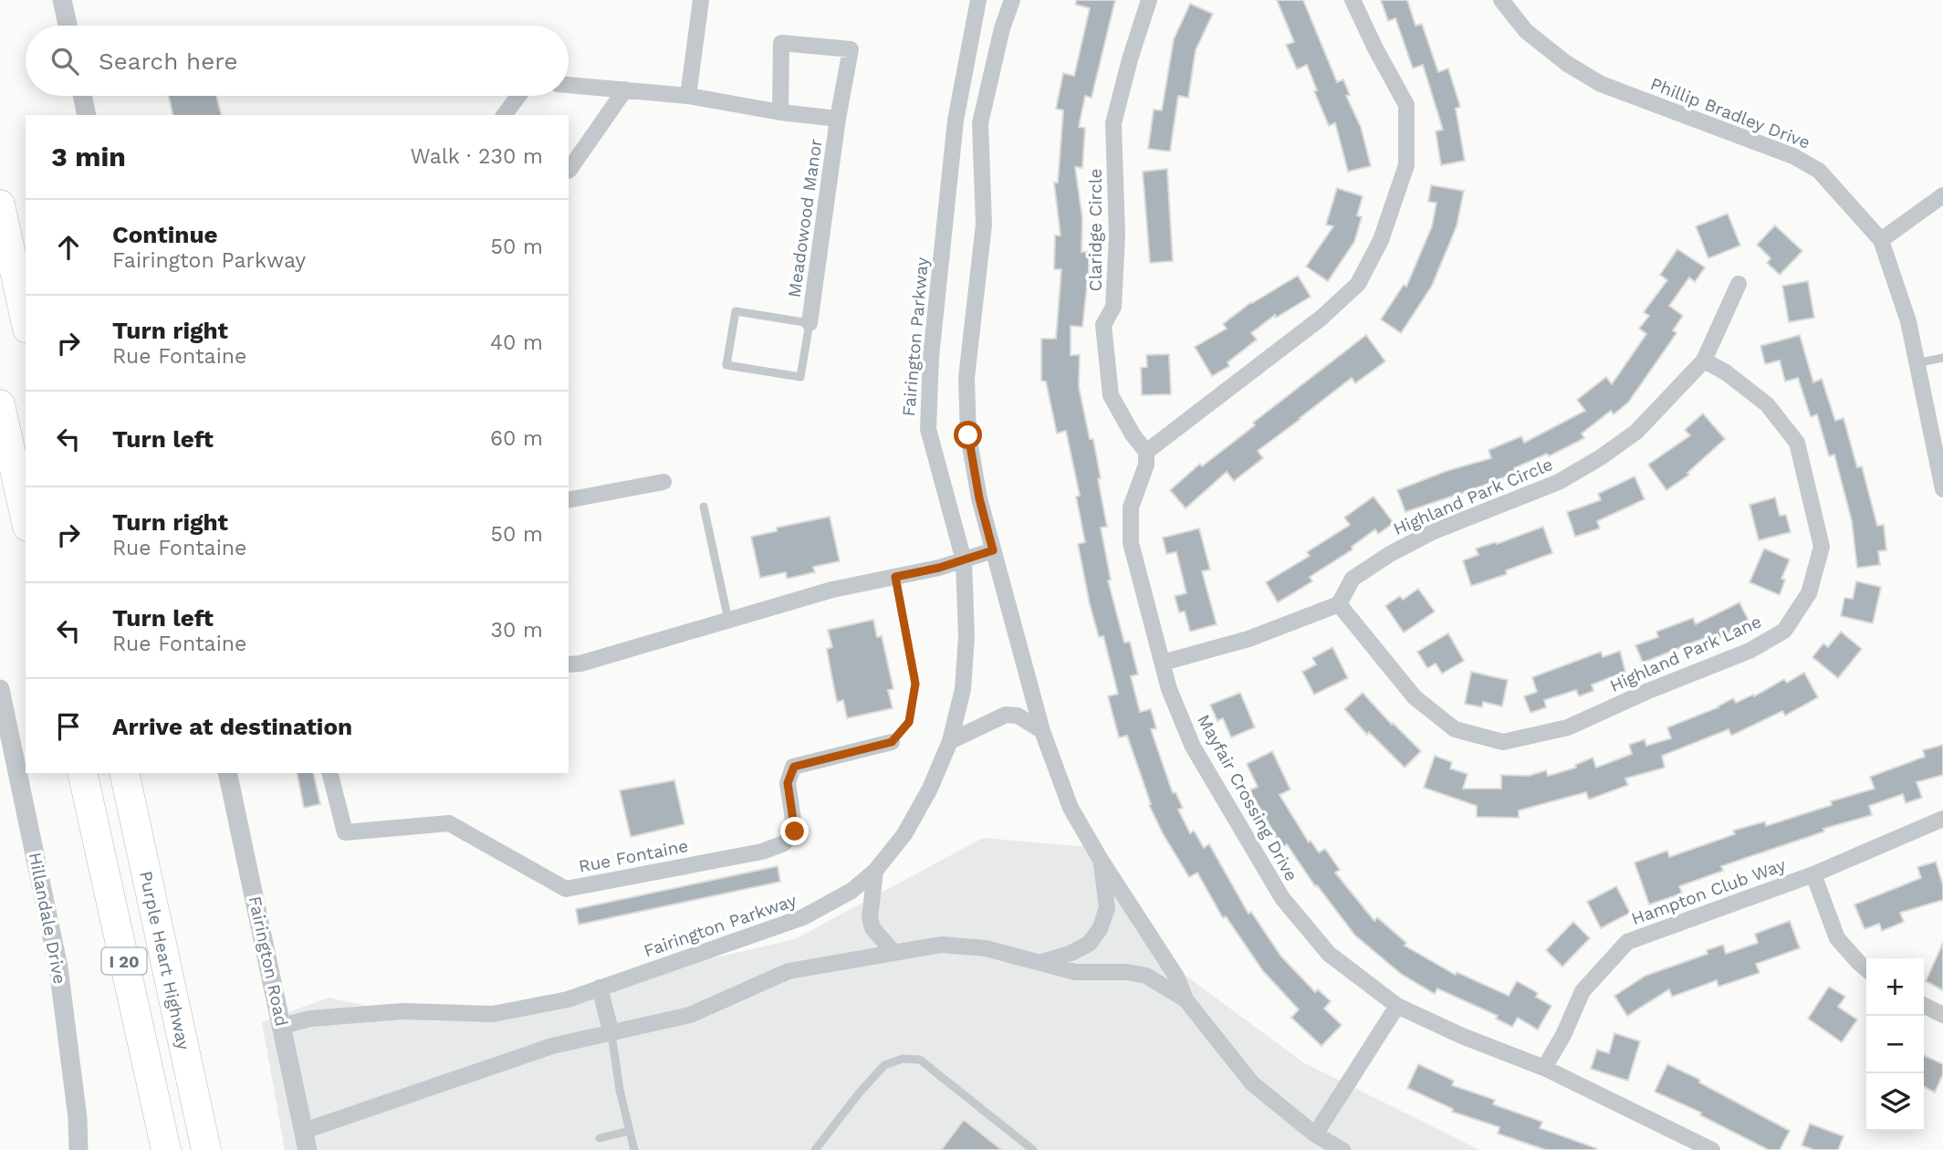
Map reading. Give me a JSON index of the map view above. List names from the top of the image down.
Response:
{
  "streets": {
    "highway": ["I 20", "Purple Heart Highway"],
    "street": [
      "Phillip Bradley Drive",
      "Meadowood Manor",
      "Claridge Circle",
      "Fairington Parkway",
      "Highland Park Circle",
      "Highland Park Lane",
      "Mayfair Crossing Drive",
      "Rue Fontaine",
      "Hampton Club Way",
      "Hillandale Drive",
      "Fairington Road"
    ]
  },
  "crossings": [
    ["Claridge Circle", "Mayfair Crossing Drive"],
    ["Fairington Parkway", "Fairington Road"],
    ["Highland Park Circle", "Highland Park Lane"],
    ["Mayfair Crossing Drive", "Hampton Club Way"]
  ],
  "page": {
    "search": "Search here",
    "heading": ["3 min", "Walk · 230 m"],
    "list": [
      ["Continue", "Fairington Parkway", "50 m"],
      ["Turn right", "Rue Fontaine", "40 m"],
      ["Turn left", "60 m"],
      ["Turn right", "Rue Fontaine", "50 m"],
      ["Turn left", "Rue Fontaine", "30 m"],
      "Arrive at destination"
    ],
    "map_buttons": ["+", "−"]
  }
}
